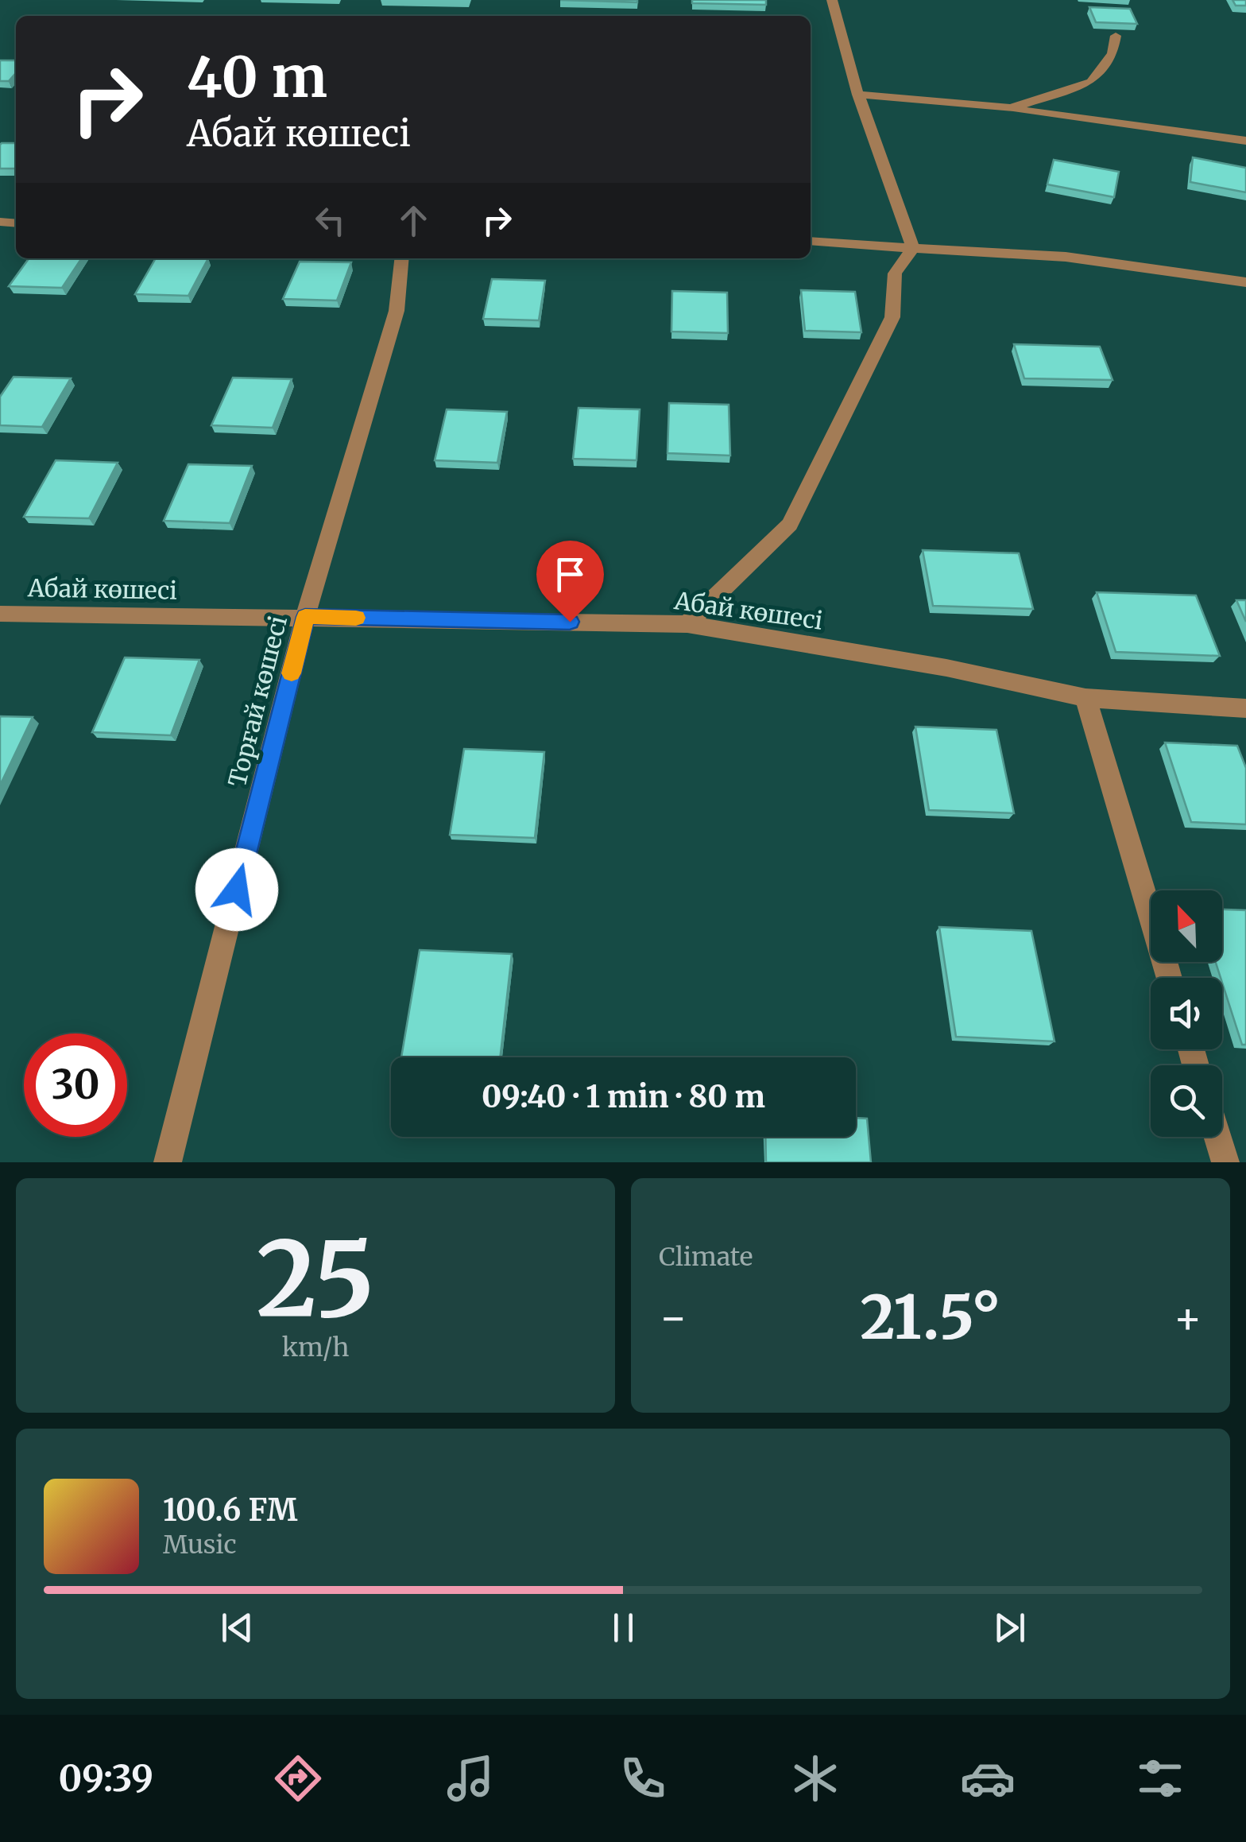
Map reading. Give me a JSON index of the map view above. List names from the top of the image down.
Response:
{
  "streets": {
    "street": ["Абай көшесі", "Торғай көшесі"]
  },
  "crossings": [
    ["Абай көшесі", "Торғай көшесі"]
  ],
  "north": "top left",
  "page": {
    "turn": ["40 m", "Абай көшесі"],
    "limit": "30",
    "trip": "09:40 · 1 min · 80 m",
    "tile": [
      ["25", "km/h"],
      "Climate"
    ],
    "heat": ["−", "21.5°", "+"],
    "song": ["100.6 FM", "Music"],
    "tabs": "09:39"
  }
}
